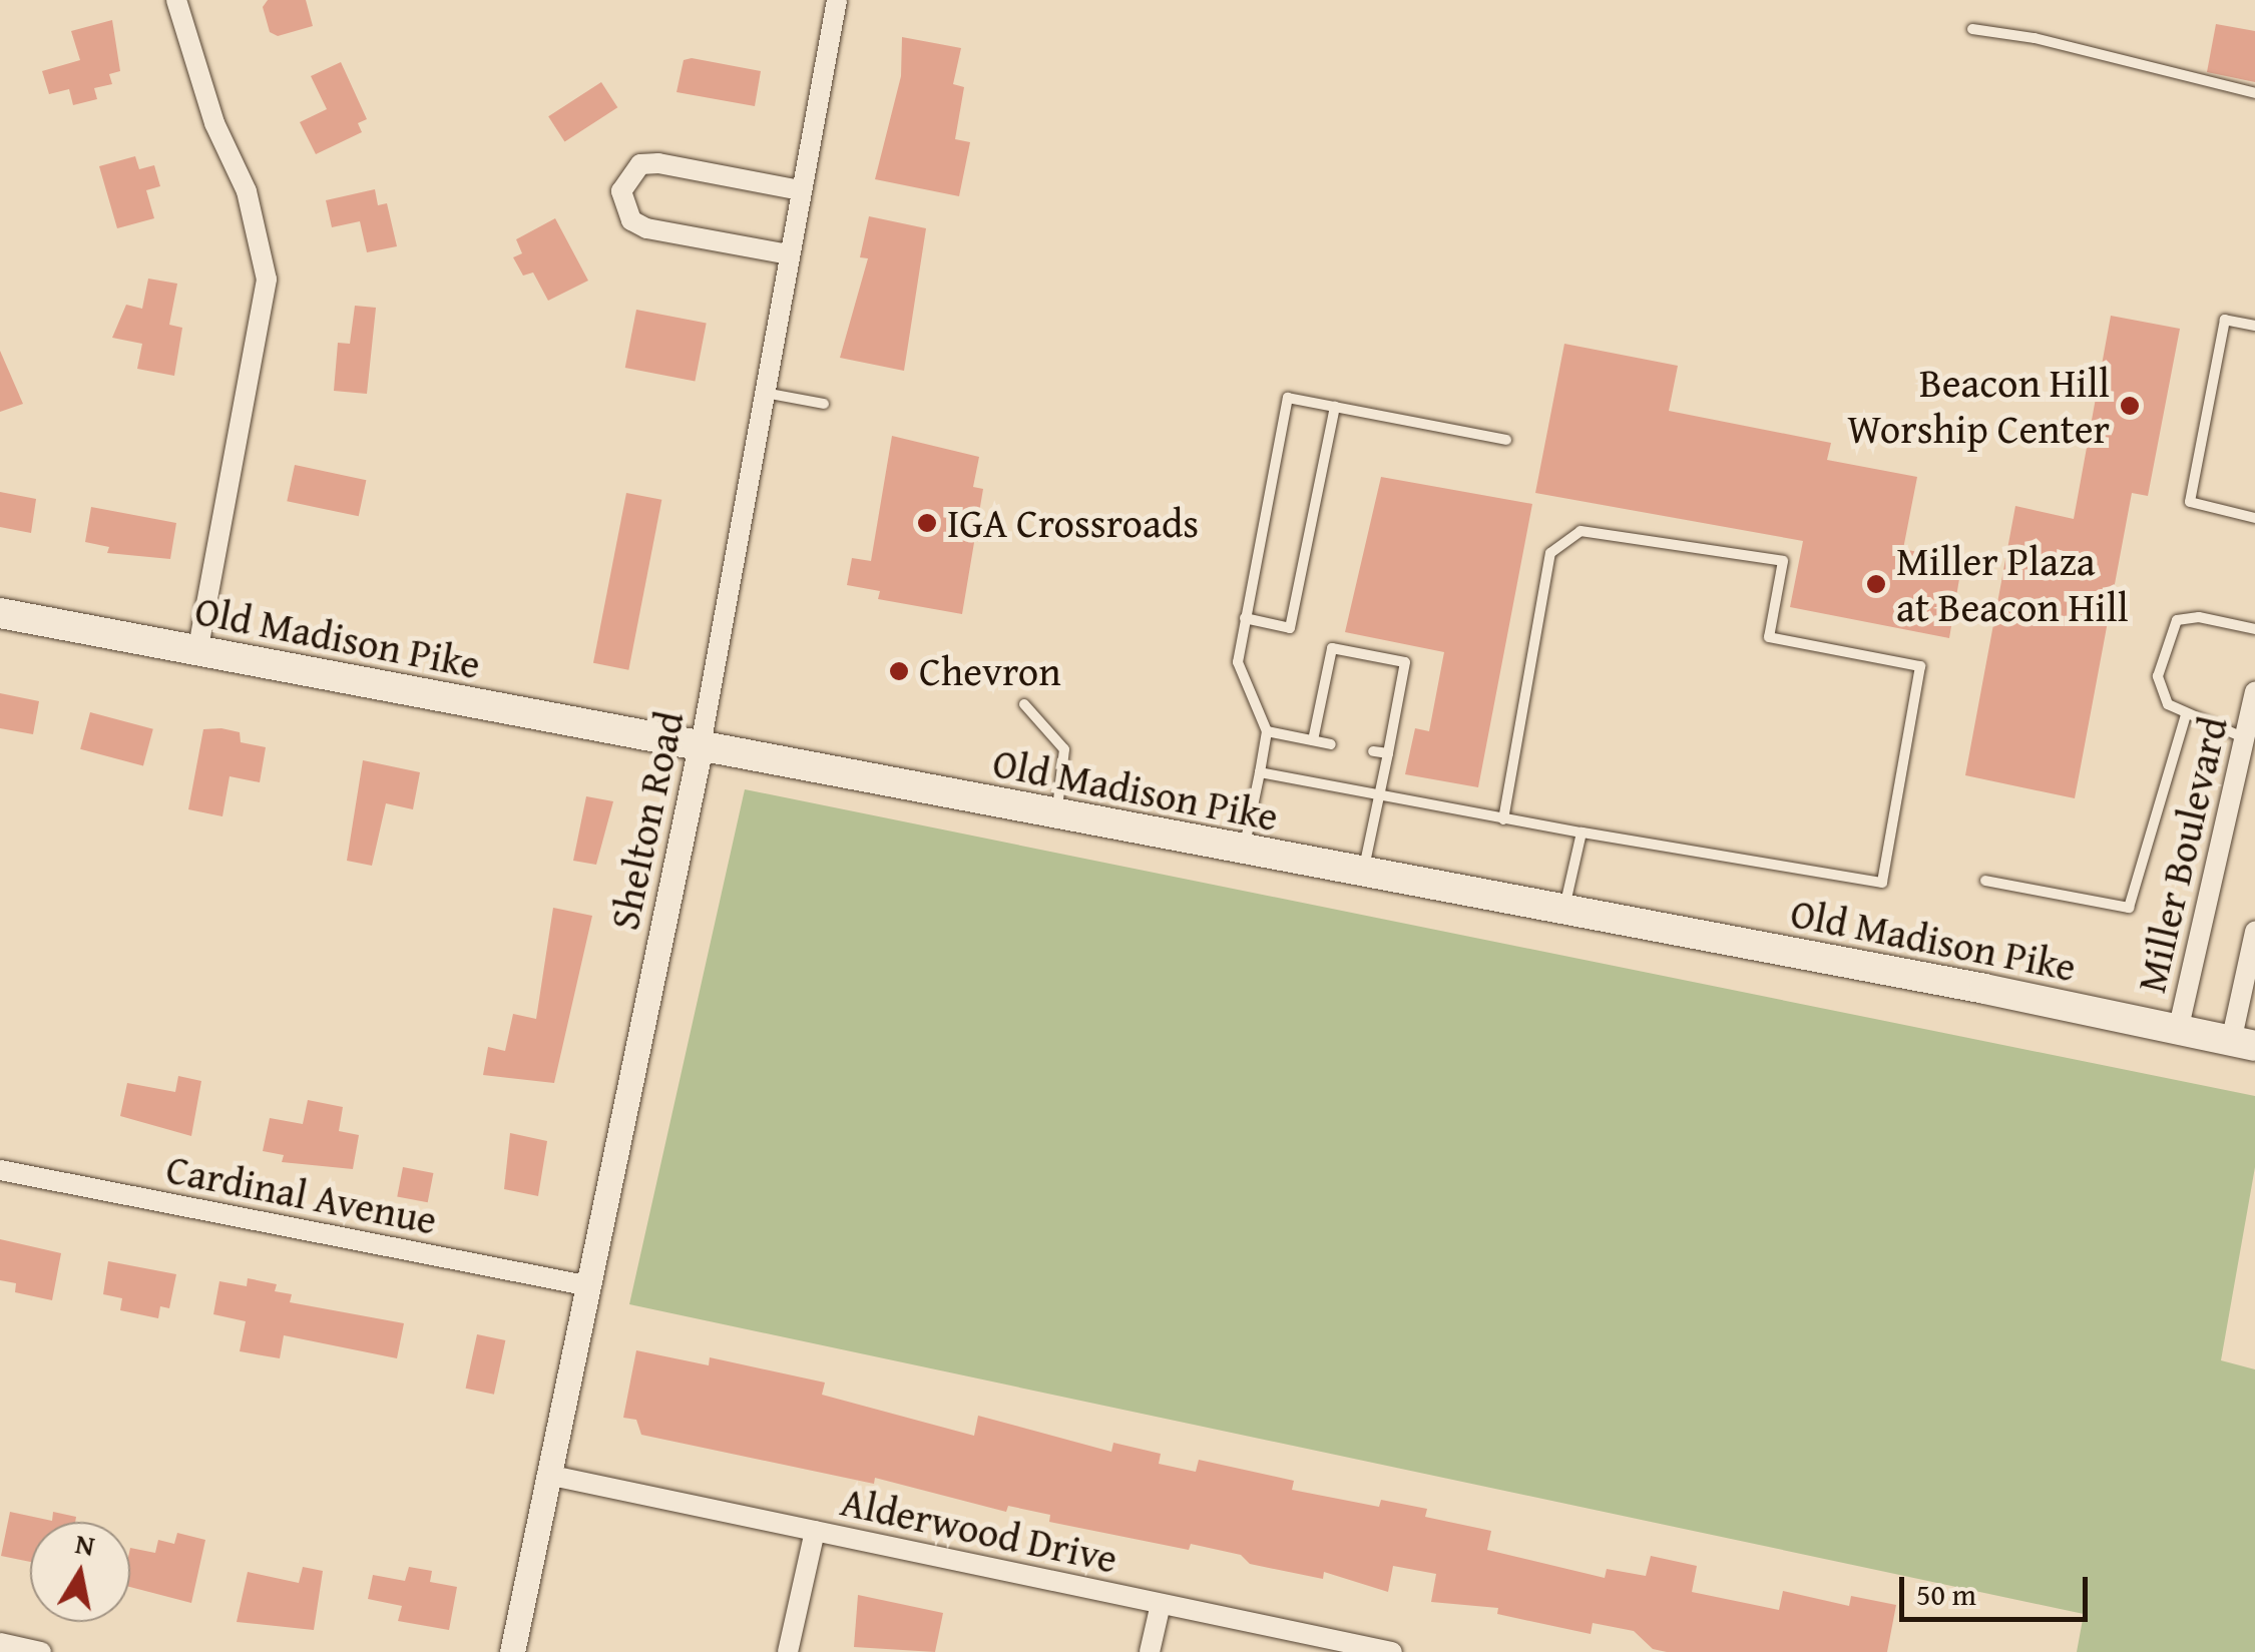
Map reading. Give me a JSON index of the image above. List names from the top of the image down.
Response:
{
  "streets": {
    "main road": ["Old Madison Pike"],
    "street": [
      "Shelton Road",
      "Miller Boulevard",
      "Cardinal Avenue",
      "Alderwood Drive"
    ]
  },
  "crossings": [
    ["Old Madison Pike", "Shelton Road"],
    ["Old Madison Pike", "Miller Boulevard"],
    ["Shelton Road", "Cardinal Avenue"],
    ["Shelton Road", "Alderwood Drive"]
  ],
  "places": [
    "Beacon Hill Worship Center",
    "IGA Crossroads",
    "Miller Plaza at Beacon Hill",
    "Chevron"
  ],
  "scale_bar": "50 m",
  "north": "top"
}
